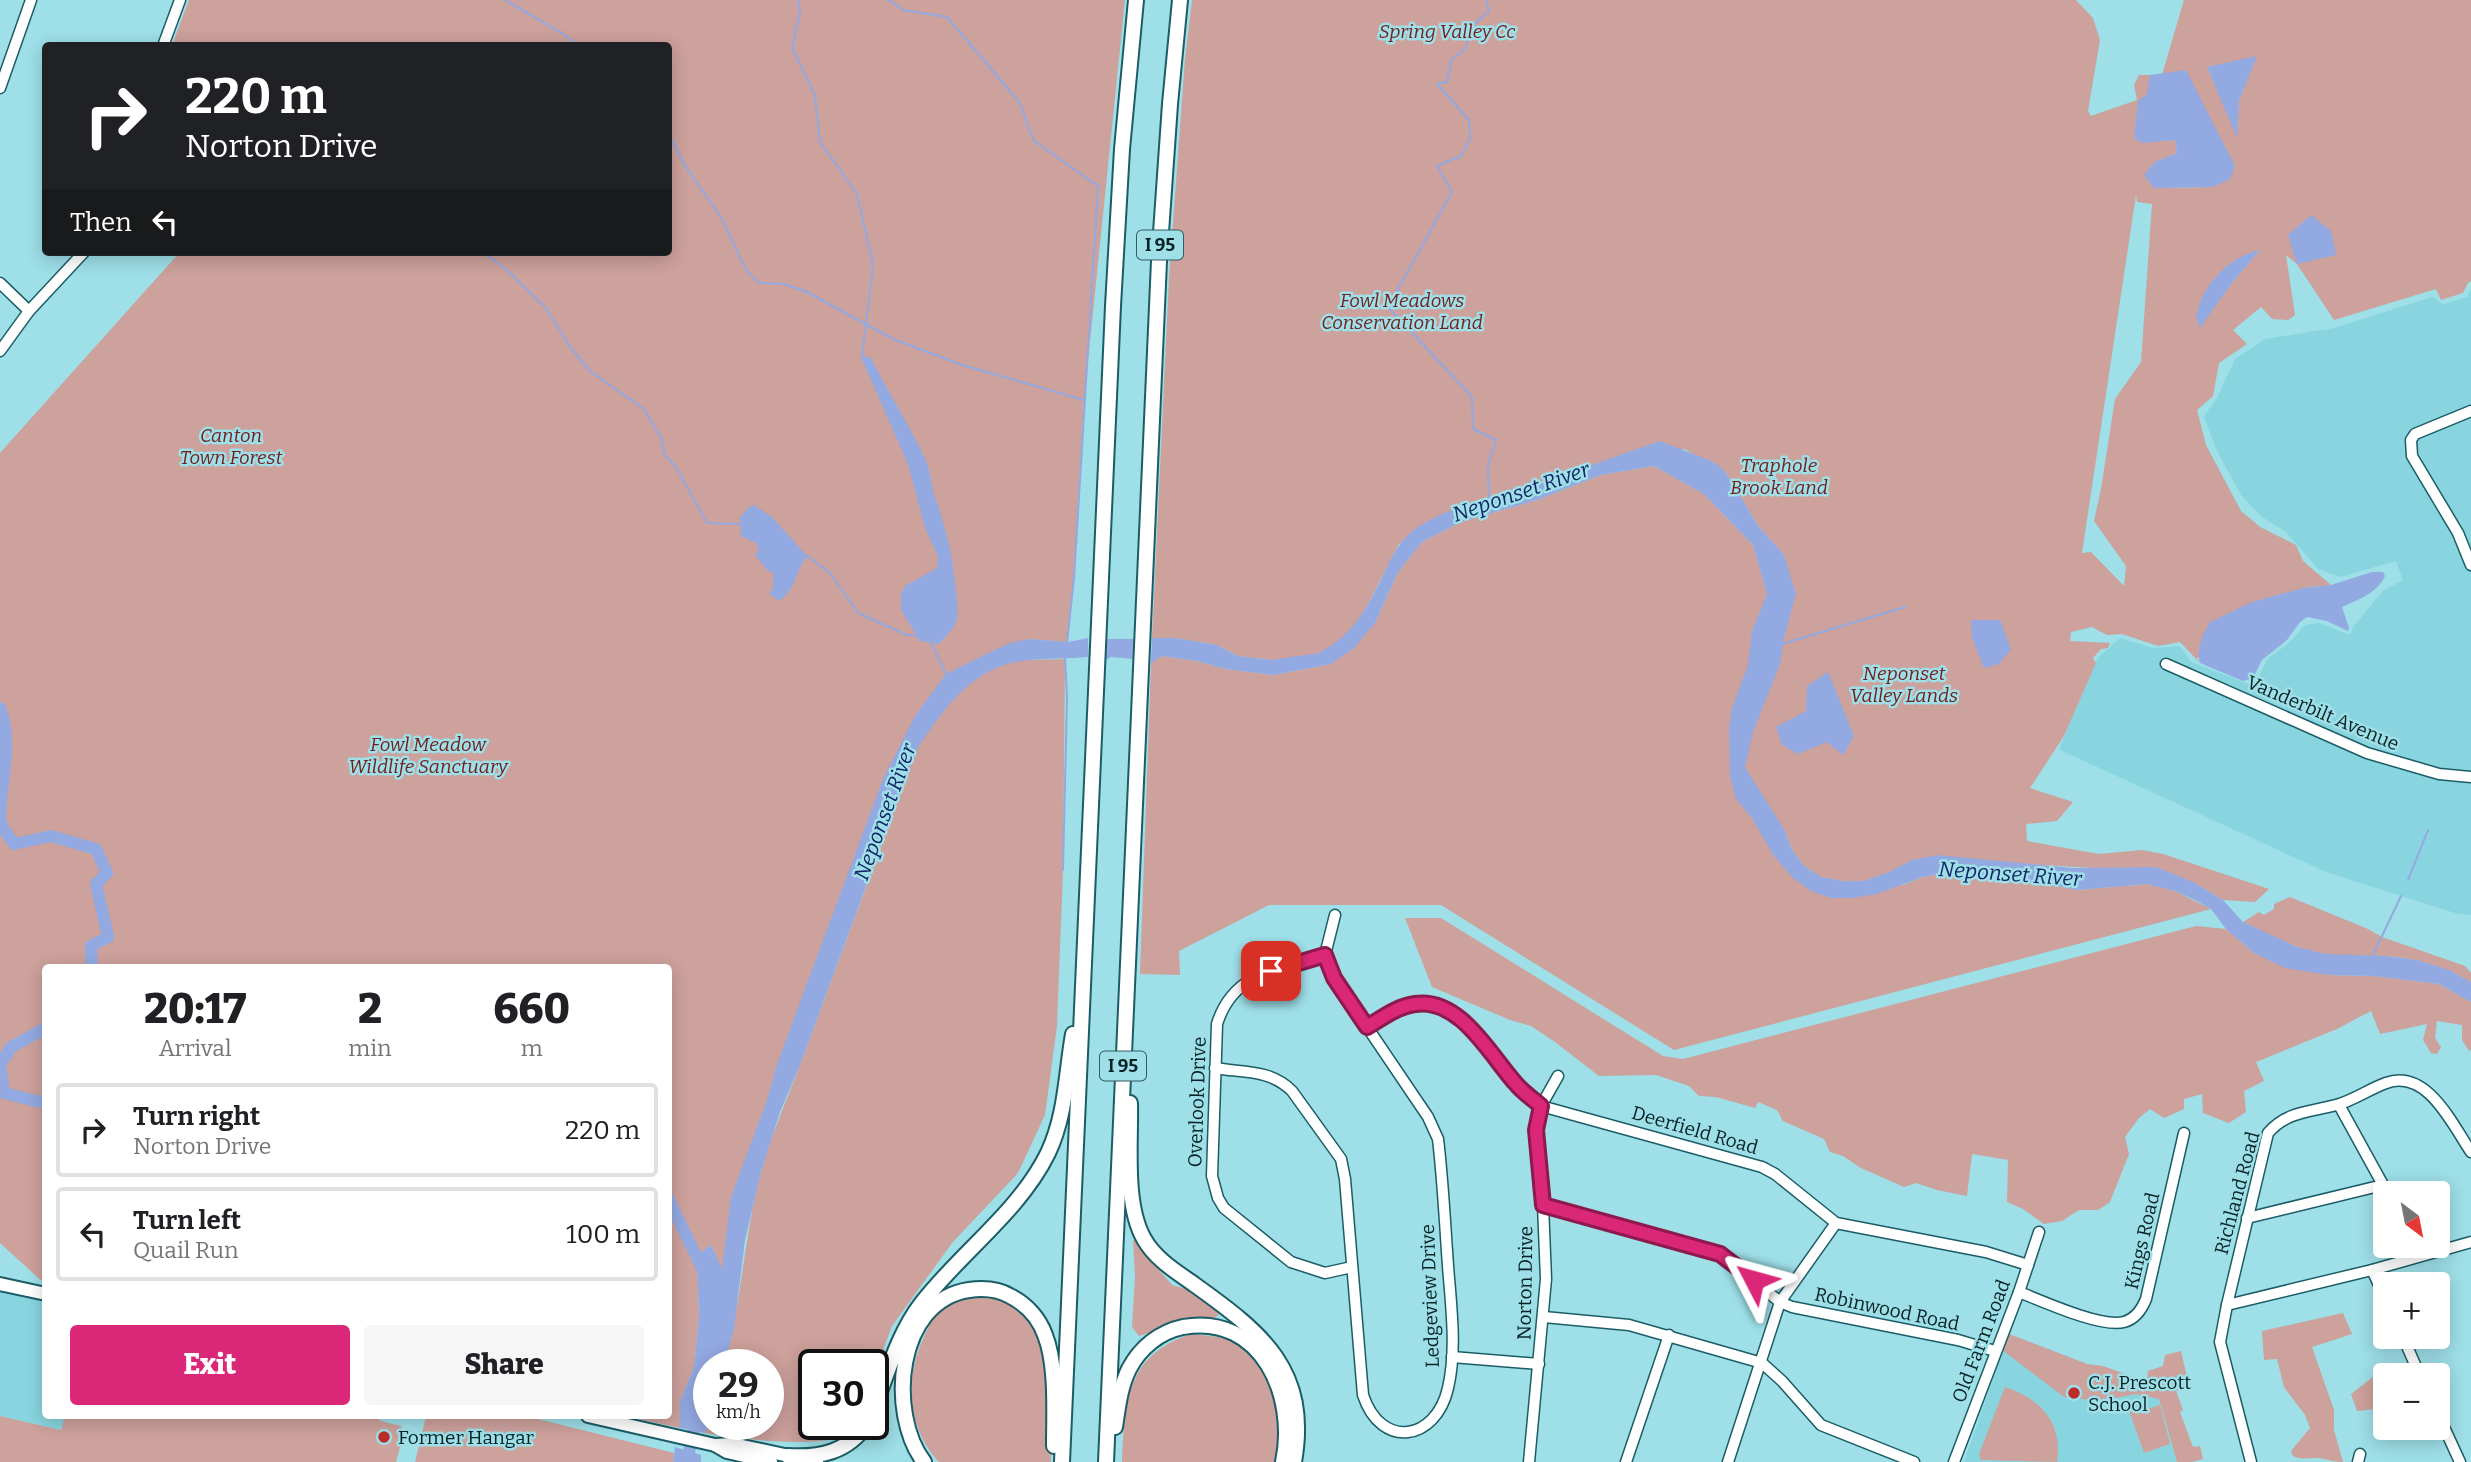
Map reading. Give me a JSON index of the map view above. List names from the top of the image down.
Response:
{
  "streets": {
    "highway": ["I 95"],
    "street": [
      "Vanderbilt Avenue",
      "Overlook Drive",
      "Deerfield Road",
      "Richland Road",
      "Kings Road",
      "Norton Drive",
      "Ledgeview Drive",
      "Robinwood Road",
      "Old Farm Road"
    ]
  },
  "crossings": [
    ["Overlook Drive", "Ledgeview Drive"],
    ["Deerfield Road", "Norton Drive"],
    ["Deerfield Road", "Old Farm Road"],
    ["Kings Road", "Old Farm Road"],
    ["Norton Drive", "Robinwood Road"],
    ["Robinwood Road", "Old Farm Road"]
  ],
  "water": ["Neponset River"],
  "parks": [
    "Spring Valley Cc",
    "Fowl Meadows Conservation Land",
    "Canton Town Forest",
    "Traphole Brook Land",
    "Neponset Valley Lands",
    "Fowl Meadow Wildlife Sanctuary"
  ],
  "places": ["C.J. Prescott School", "Former Hangar"],
  "north": "bottom right",
  "page": {
    "turn": ["220 m", "Norton Drive"],
    "then": "Then",
    "eta": [
      "20:17",
      "Arrival",
      "2",
      "min",
      "660",
      "m"
    ],
    "list": [
      {
        "name": "Turn right",
        "note": "Norton Drive",
        "value": "220 m"
      },
      {
        "name": "Turn left",
        "note": "Quail Run",
        "value": "100 m"
      }
    ],
    "map_buttons": ["+", "−"],
    "buttons": ["Exit", "Share"],
    "speed": "29 km/h",
    "limit": "30"
  }
}
